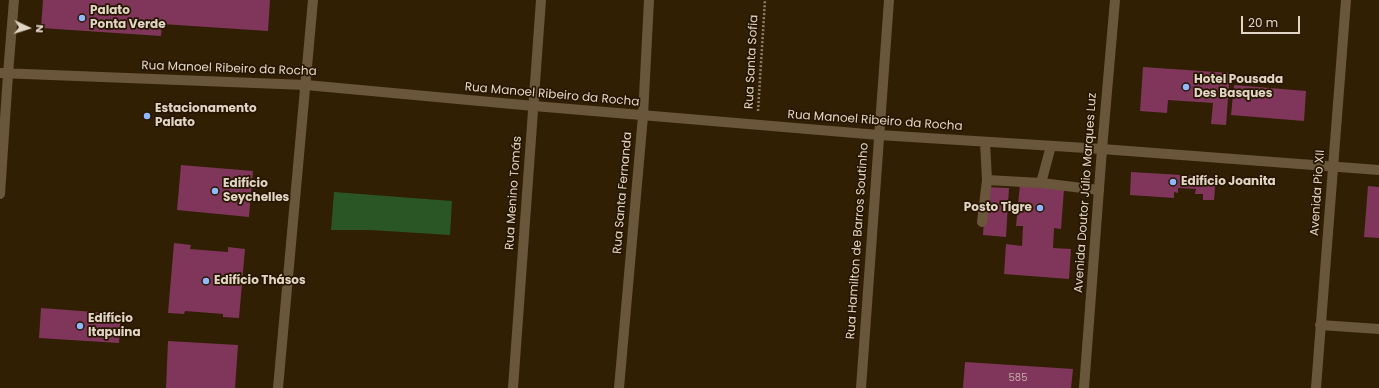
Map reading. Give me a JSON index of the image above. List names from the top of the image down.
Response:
{
  "streets": {
    "street": [
      "Rua Manoel Ribeiro da Rocha",
      "Rua Menino Tomás",
      "Rua Santa Fernanda",
      "Avenida Doutor Júlio Marques Luz",
      "Avenida Pio XII",
      "Rua Hamilton de Barros Soutinho"
    ],
    "path": ["Rua Santa Sofia"]
  },
  "crossings": [
    ["Rua Santa Sofia", "Rua Manoel Ribeiro da Rocha"],
    ["Rua Manoel Ribeiro da Rocha", "Rua Menino Tomás"],
    ["Rua Manoel Ribeiro da Rocha", "Rua Santa Fernanda"],
    ["Rua Manoel Ribeiro da Rocha", "Avenida Doutor Júlio Marques Luz"],
    ["Rua Manoel Ribeiro da Rocha", "Avenida Pio XII"],
    ["Rua Manoel Ribeiro da Rocha", "Rua Hamilton de Barros Soutinho"]
  ],
  "places": [
    "Palato Ponta Verde",
    "Hotel Pousada Des Basques",
    "Estacionamento Palato",
    "Edifício Joanita",
    "Edifício Seychelles",
    "Posto Tigre",
    "Edifício Thásos",
    "Edifício Itapuina"
  ],
  "house_numbers": ["585"],
  "scale_bar": "20 m",
  "north": "right"
}
